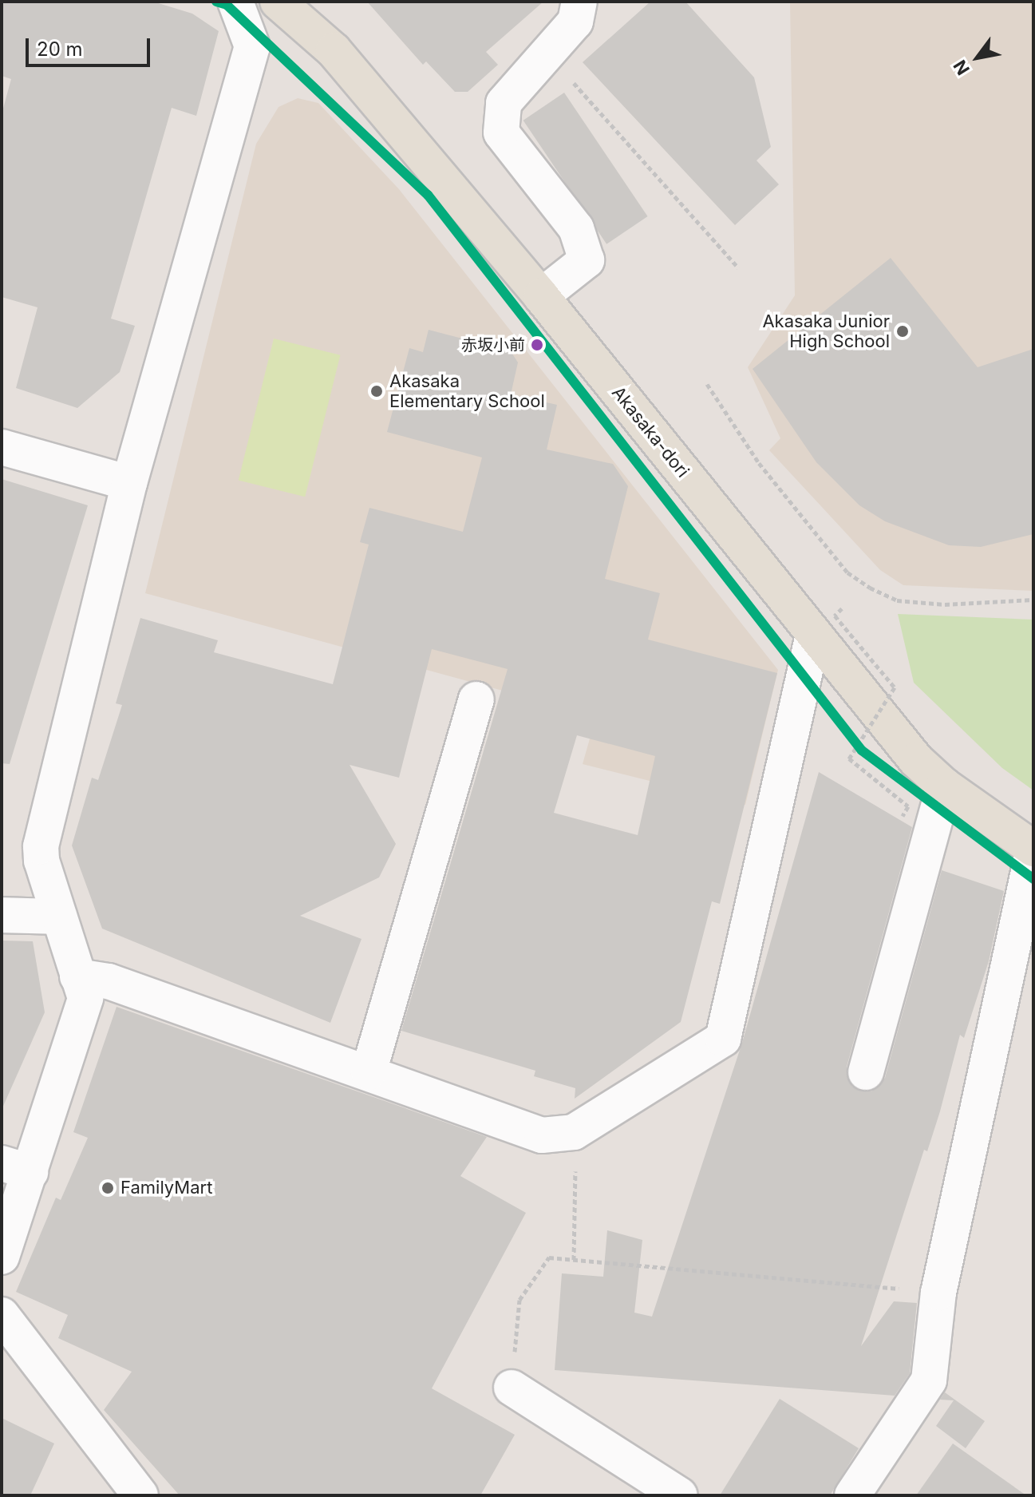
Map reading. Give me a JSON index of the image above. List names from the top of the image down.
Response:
{
  "streets": {
    "main road": ["Akasaka-dori"]
  },
  "places": [
    "Akasaka Junior High School",
    "赤坂小前",
    "Akasaka Elementary School",
    "FamilyMart"
  ],
  "scale_bar": "20 m",
  "north": "bottom left"
}
